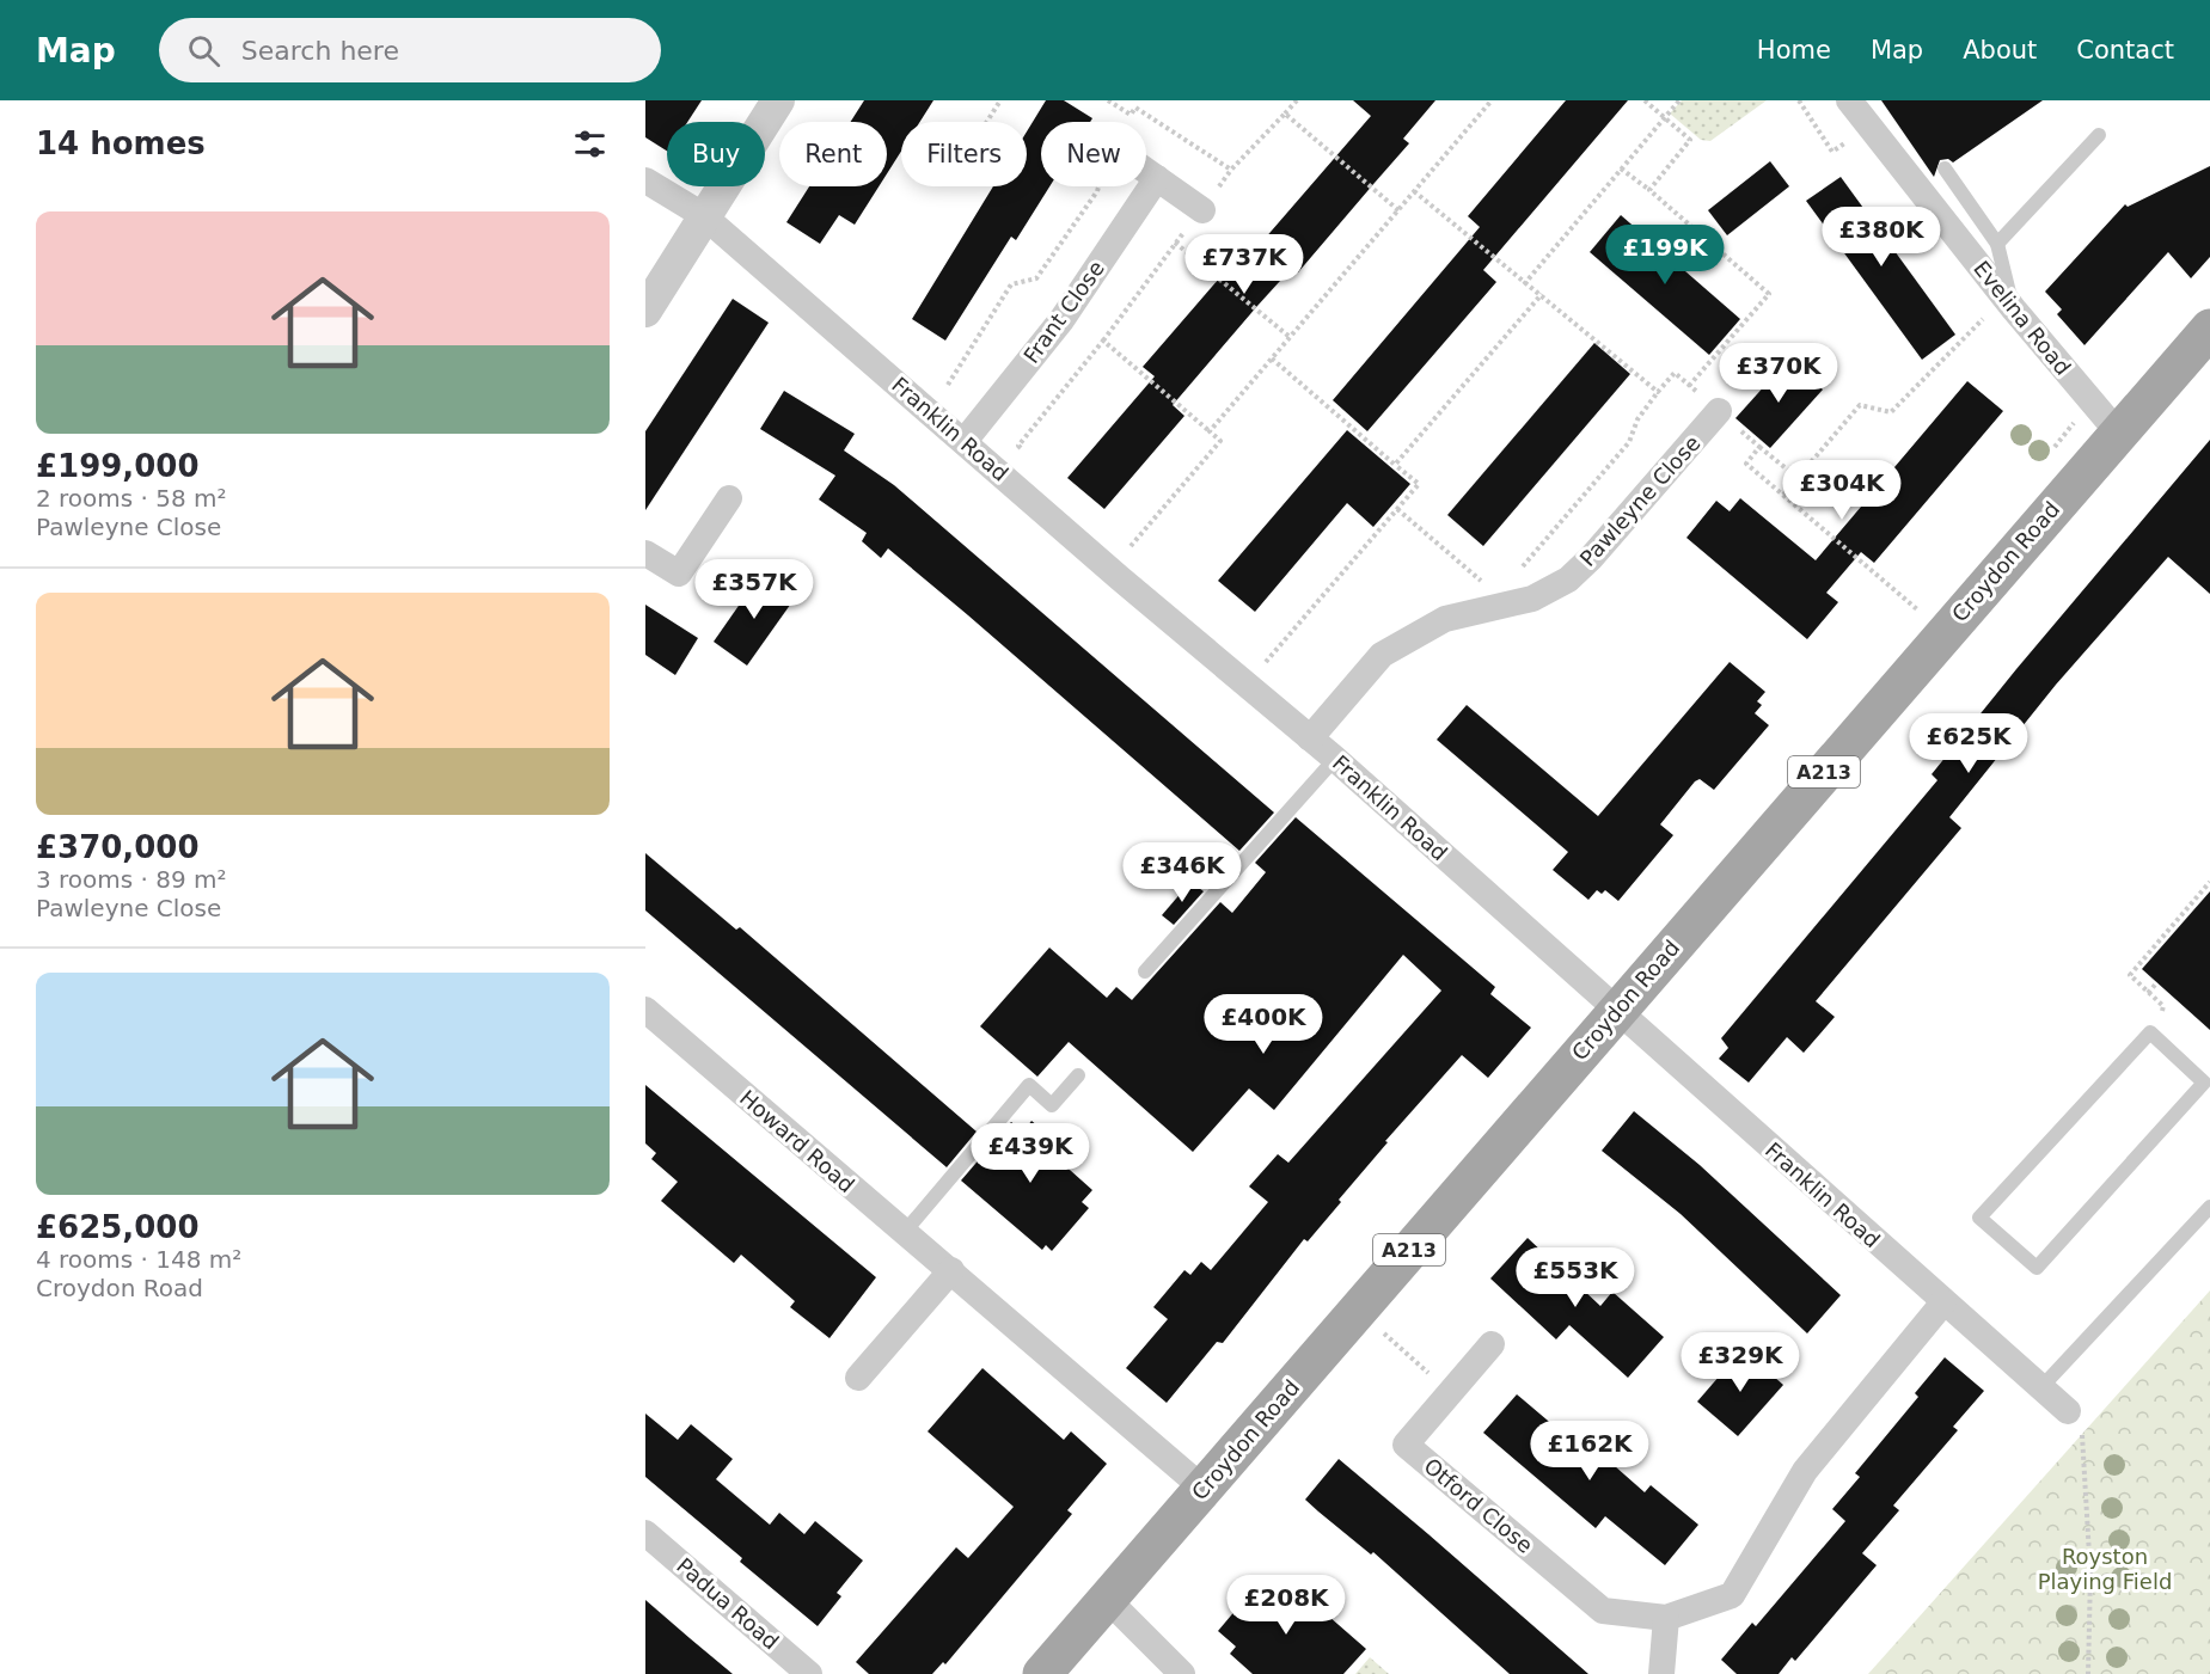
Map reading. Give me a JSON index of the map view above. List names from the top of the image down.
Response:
{
  "streets": {
    "main road": ["Croydon Road", "A213"],
    "street": [
      "Frant Close",
      "Evelina Road",
      "Franklin Road",
      "Pawleyne Close",
      "Howard Road",
      "Otford Close",
      "Padua Road"
    ]
  },
  "crossings": [
    ["Frant Close", "Franklin Road"],
    ["Evelina Road", "Croydon Road"],
    ["Franklin Road", "Pawleyne Close"],
    ["Franklin Road", "Croydon Road"],
    ["Franklin Road", "Otford Close"],
    ["Croydon Road", "Howard Road"]
  ],
  "parks": ["Royston Playing Field"],
  "page": {
    "header": "Map",
    "search": "Search here",
    "nav": [
      "Home",
      "Map",
      "About",
      "Contact"
    ],
    "heading": "14 homes",
    "chip": [
      "Buy",
      "Rent",
      "Filters",
      "New"
    ],
    "list": [
      {
        "name": "£199,000",
        "note": "2 rooms · 58 m² · Pawleyne Close"
      },
      {
        "name": "£370,000",
        "note": "3 rooms · 89 m² · Pawleyne Close"
      },
      {
        "name": "£625,000",
        "note": "4 rooms · 148 m² · Croydon Road"
      }
    ],
    "price": [
      "£380K",
      "£199K",
      "£737K",
      "£370K",
      "£304K",
      "£357K",
      "£625K",
      "£346K",
      "£400K",
      "£439K",
      "£553K",
      "£329K",
      "£162K",
      "£208K"
    ]
  }
}
